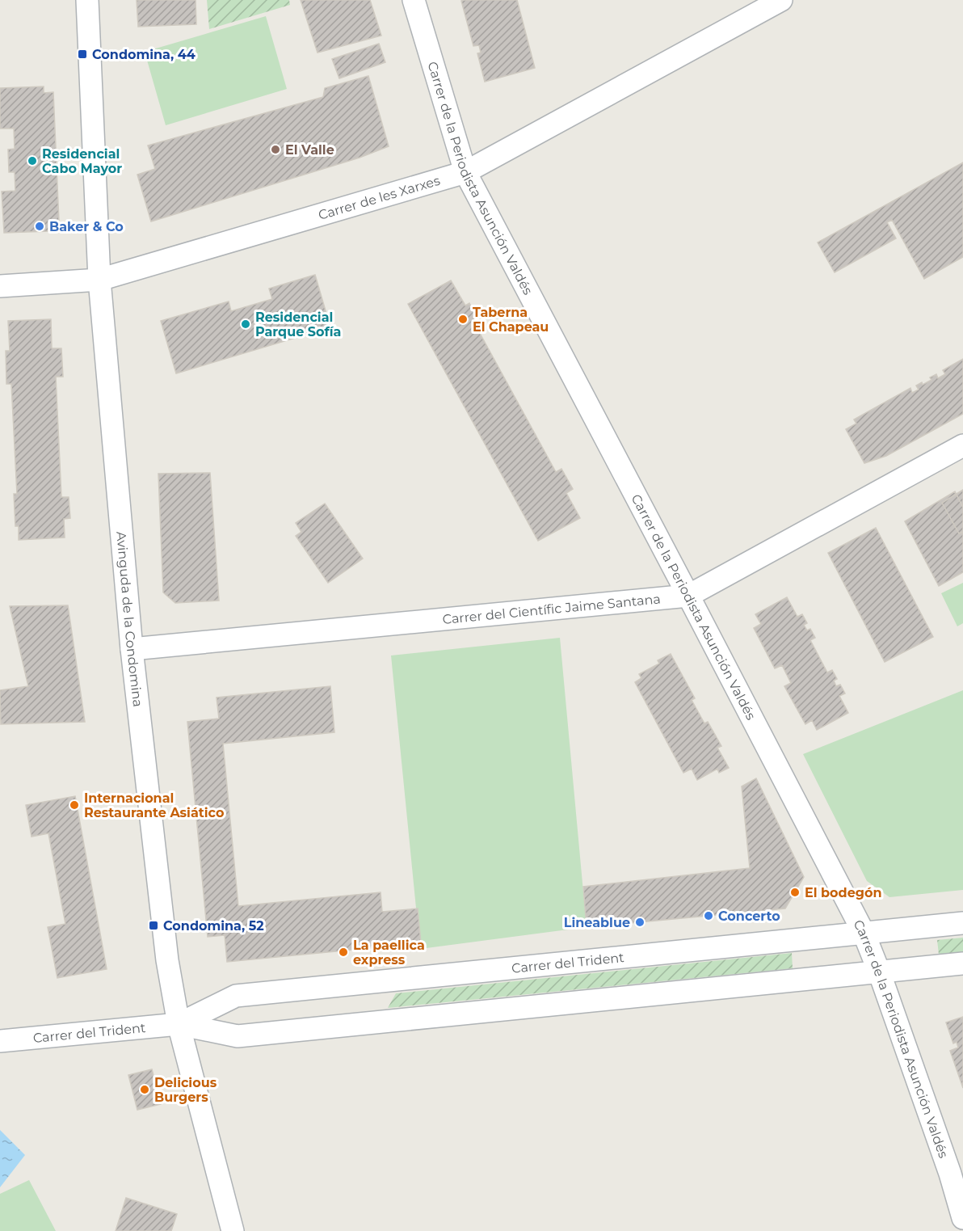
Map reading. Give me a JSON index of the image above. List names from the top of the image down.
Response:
{
  "streets": {
    "street": [
      "Carrer de la Periodista Asunción Valdés",
      "Carrer de les Xarxes",
      "Carrer del Científic Jaime Santana",
      "Avinguda de la Condomina",
      "Carrer del Trident"
    ]
  },
  "crossings": [
    ["Carrer de la Periodista Asunción Valdés", "Carrer de les Xarxes"],
    ["Carrer de la Periodista Asunción Valdés", "Carrer del Científic Jaime Santana"],
    ["Carrer de la Periodista Asunción Valdés", "Carrer del Trident"],
    ["Carrer de les Xarxes", "Avinguda de la Condomina"],
    ["Carrer del Científic Jaime Santana", "Avinguda de la Condomina"],
    ["Avinguda de la Condomina", "Carrer del Trident"]
  ],
  "places": {
    "transit": ["Condomina, 44", "Condomina, 52"],
    "other": [
      "El Valle",
      "Residencial Cabo Mayor",
      "Baker & Co",
      "Taberna El Chapeau",
      "Residencial Parque Sofía",
      "Internacional Restaurante Asiático",
      "El bodegón",
      "Concerto",
      "Lineablue",
      "La paellica express",
      "Delicious Burgers"
    ]
  }
}
